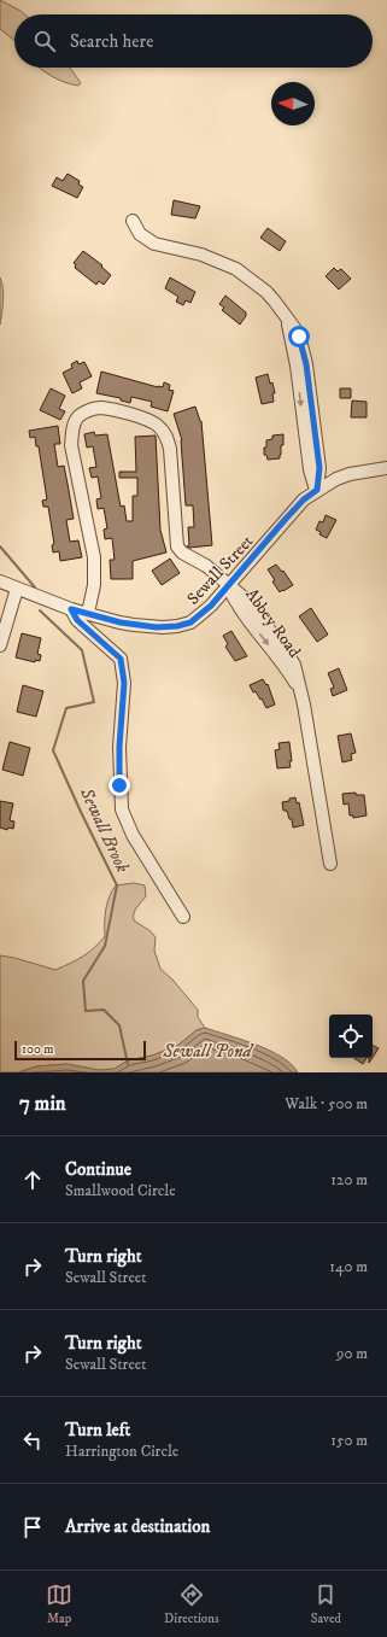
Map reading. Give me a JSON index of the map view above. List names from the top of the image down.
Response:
{
  "streets": {
    "street": ["Sewall Street", "Abbey Road"]
  },
  "crossings": [
    ["Sewall Street", "Abbey Road"]
  ],
  "water": ["Sewall Brook", "Sewall Pond"],
  "scale_bar": "100 m",
  "north": "left",
  "page": {
    "search": "Search here",
    "scale": "100 m",
    "heading": ["7 min", "Walk · 500 m"],
    "list": [
      ["Continue", "Smallwood Circle", "120 m"],
      ["Turn right", "Sewall Street", "140 m"],
      ["Turn right", "Sewall Street", "90 m"],
      ["Turn left", "Harrington Circle", "150 m"],
      "Arrive at destination"
    ],
    "nav": ["Map", "Directions", "Saved"]
  }
}
